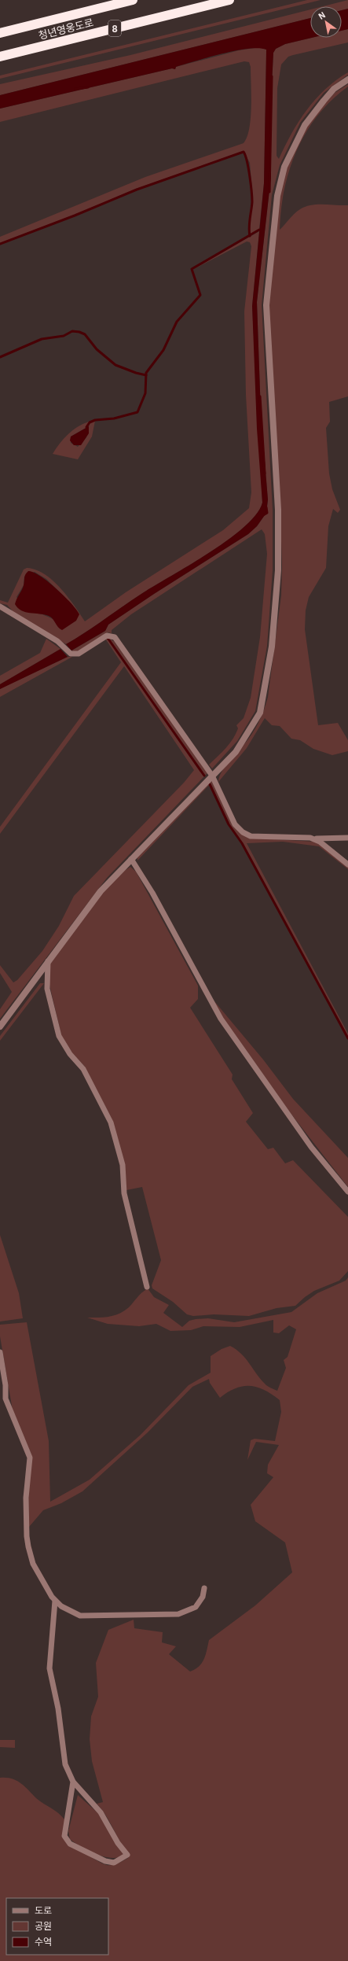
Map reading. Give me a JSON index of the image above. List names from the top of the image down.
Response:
{
  "streets": {
    "highway": ["8", "청년영웅도로"]
  },
  "legend": ["도로", "공원", "수역"],
  "north": "top left"
}
